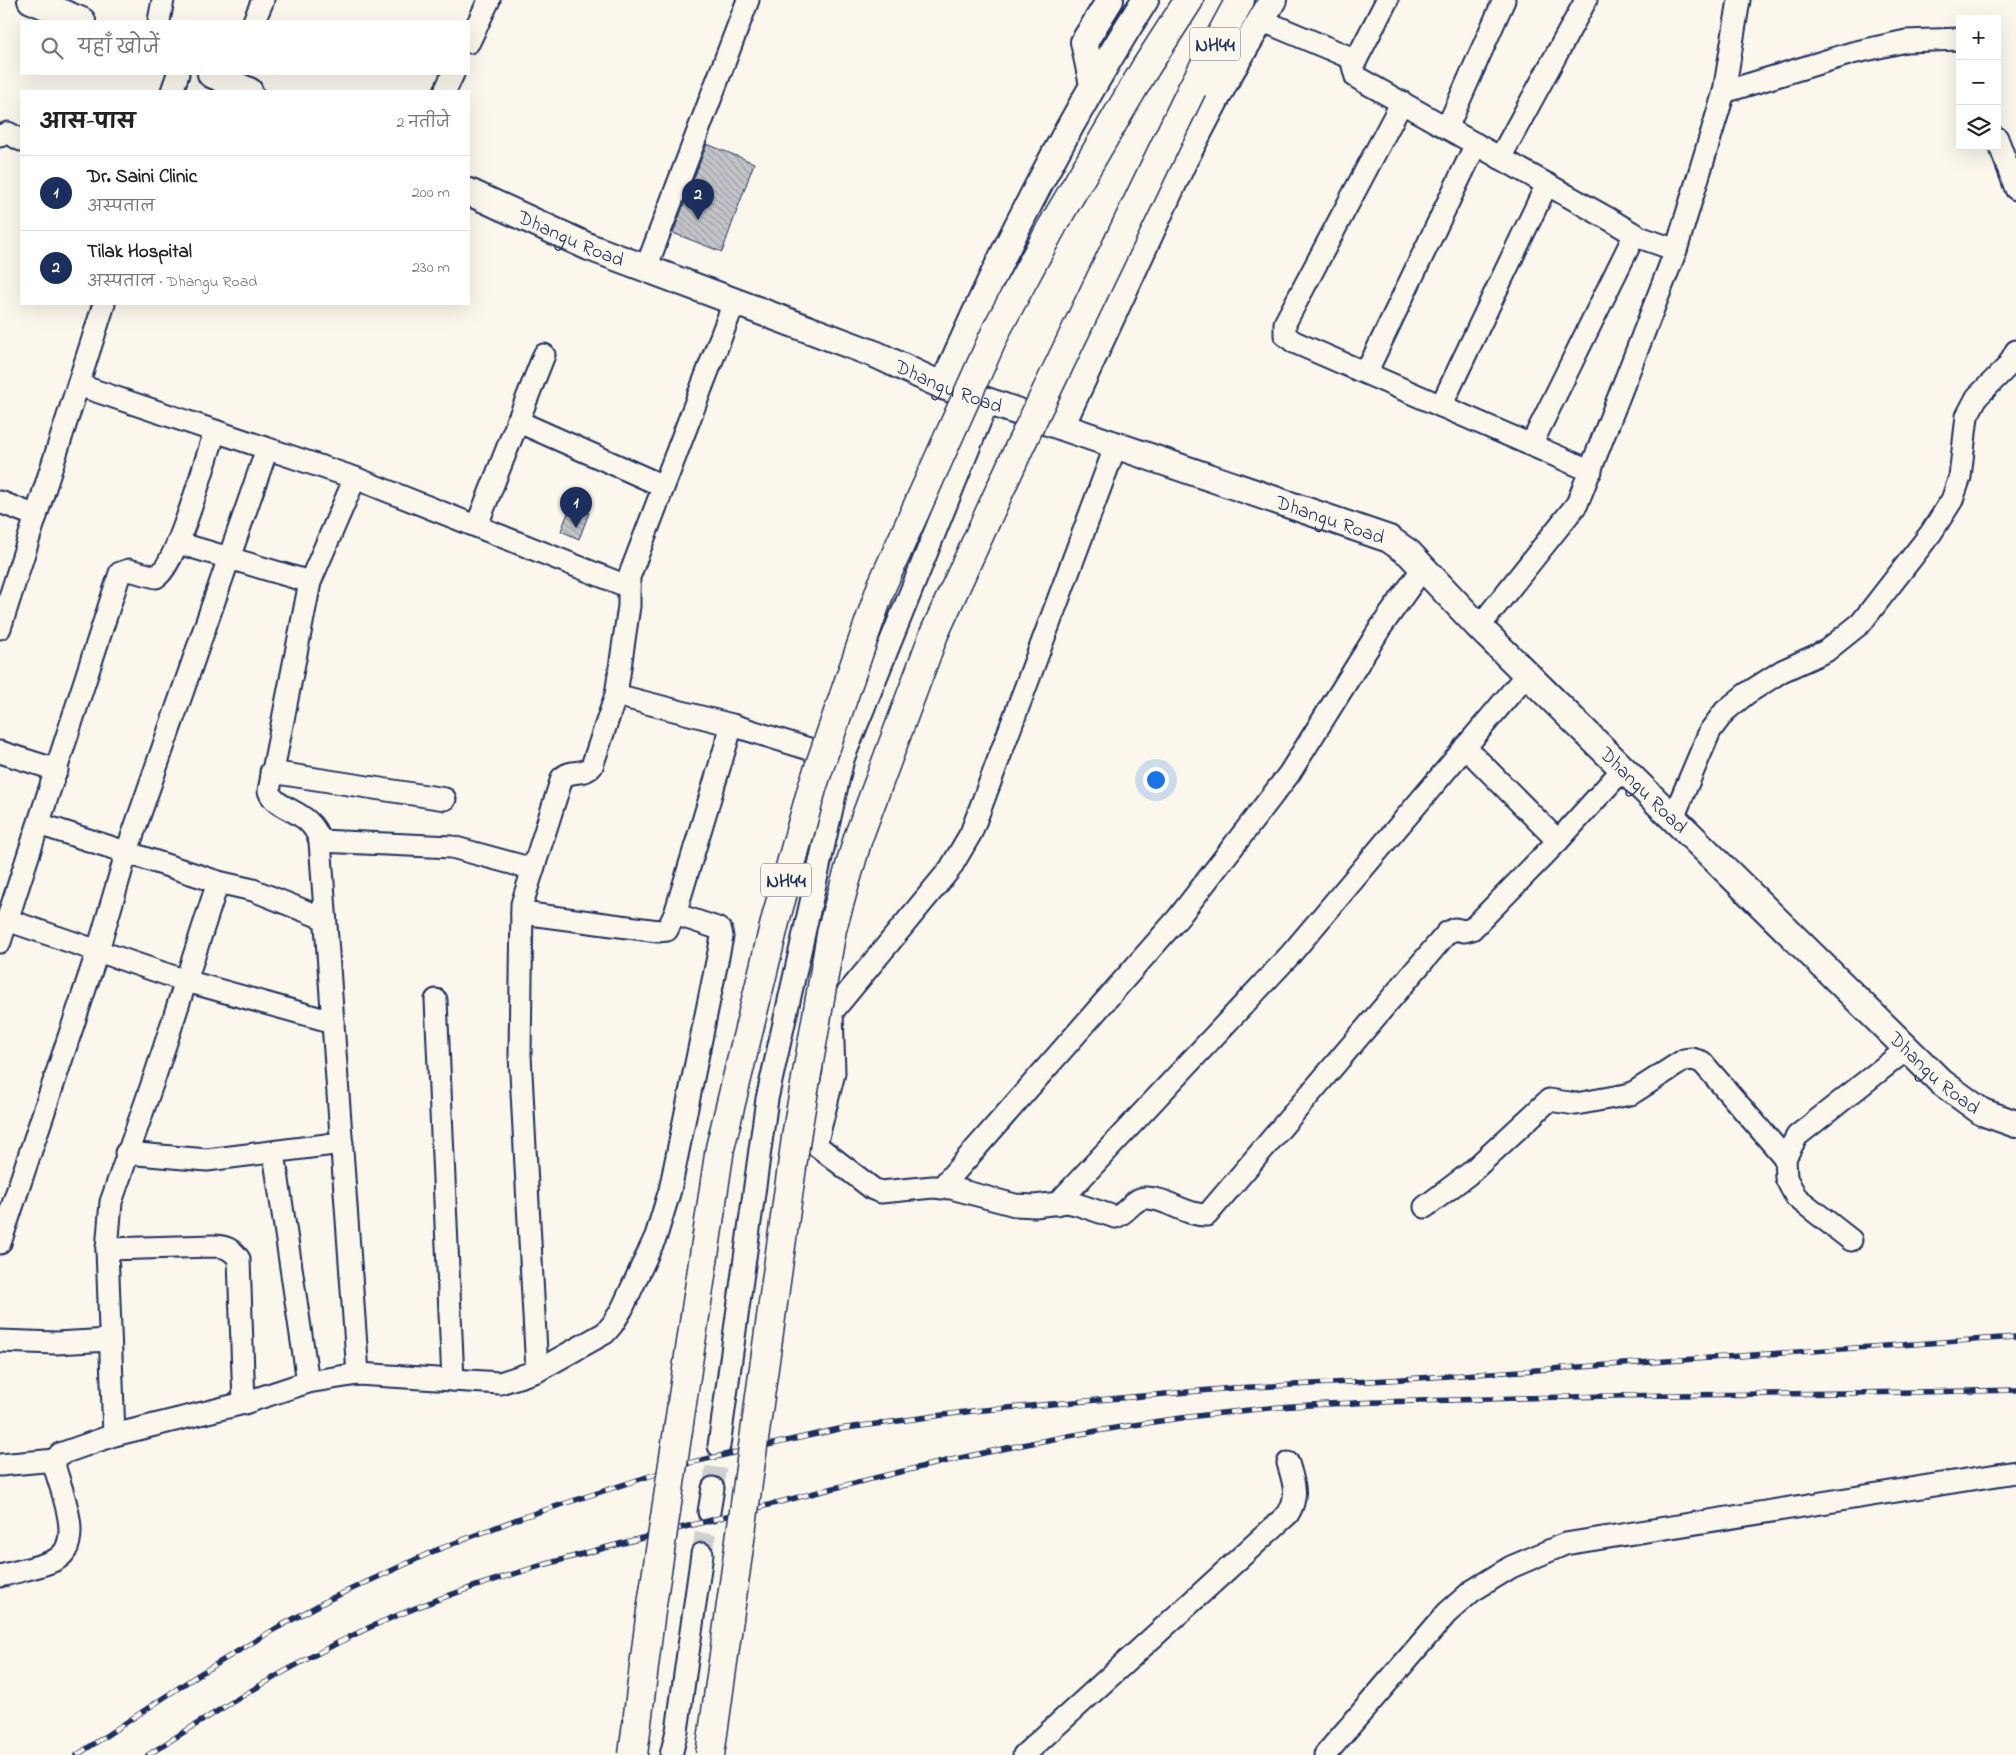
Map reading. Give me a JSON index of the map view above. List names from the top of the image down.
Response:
{
  "streets": {
    "highway": ["NH44"],
    "street": ["Dhangu Road"]
  },
  "page": {
    "map_buttons": ["+", "−"],
    "search": "यहाँ खोजें",
    "heading": ["आस-पास", "2 नतीजे"],
    "list": [
      {
        "mark": "1",
        "name": "Dr. Saini Clinic",
        "note": "अस्पताल",
        "value": "200 m"
      },
      {
        "mark": "2",
        "name": "Tilak Hospital",
        "note": "अस्पताल · Dhangu Road",
        "value": "230 m"
      }
    ],
    "pins": ["2", "1"]
  }
}
